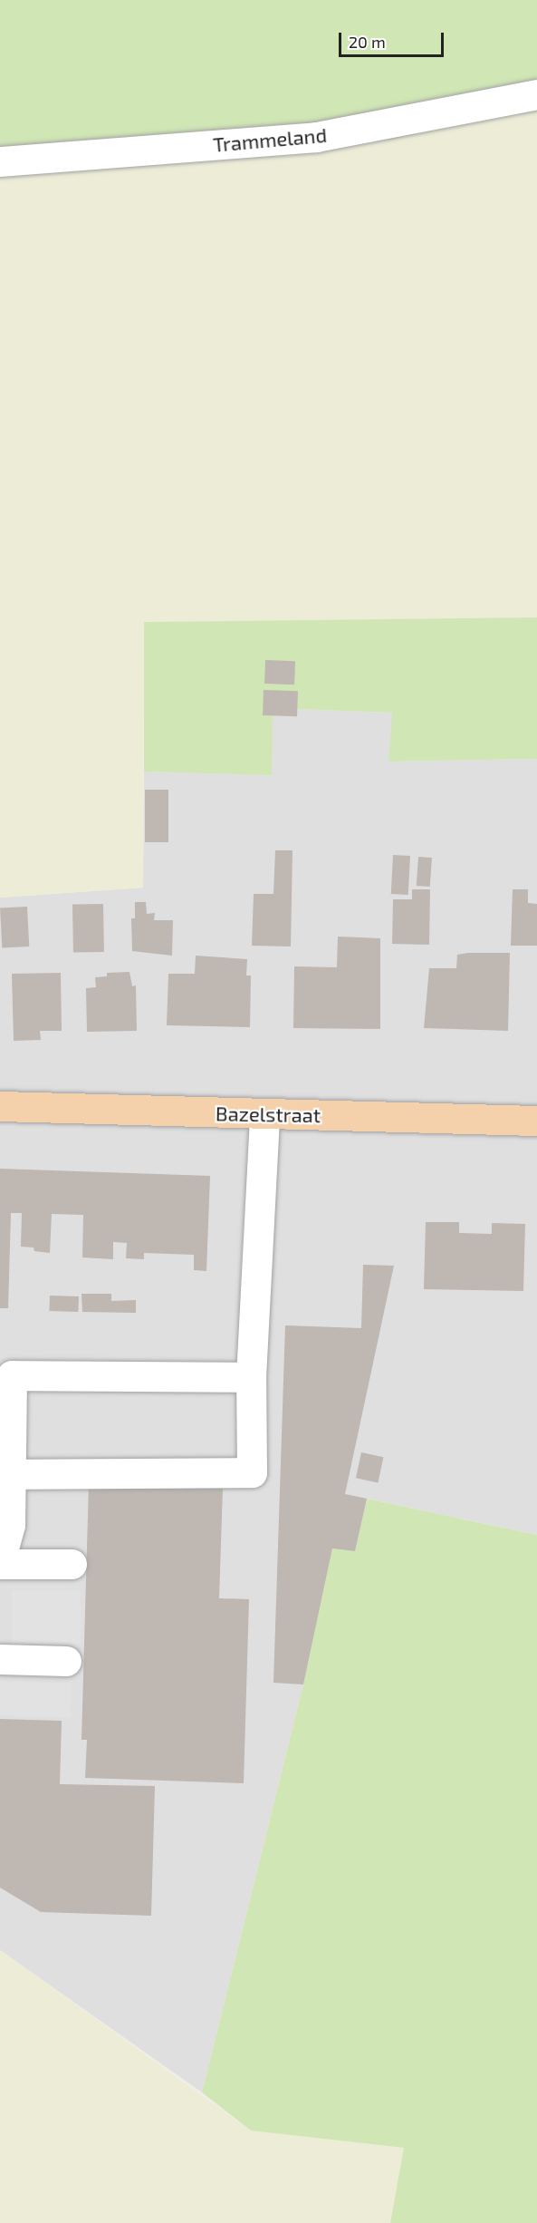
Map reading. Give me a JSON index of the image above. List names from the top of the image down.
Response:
{
  "streets": {
    "main road": ["Bazelstraat"],
    "street": ["Trammeland"]
  },
  "scale_bar": "20 m"
}
